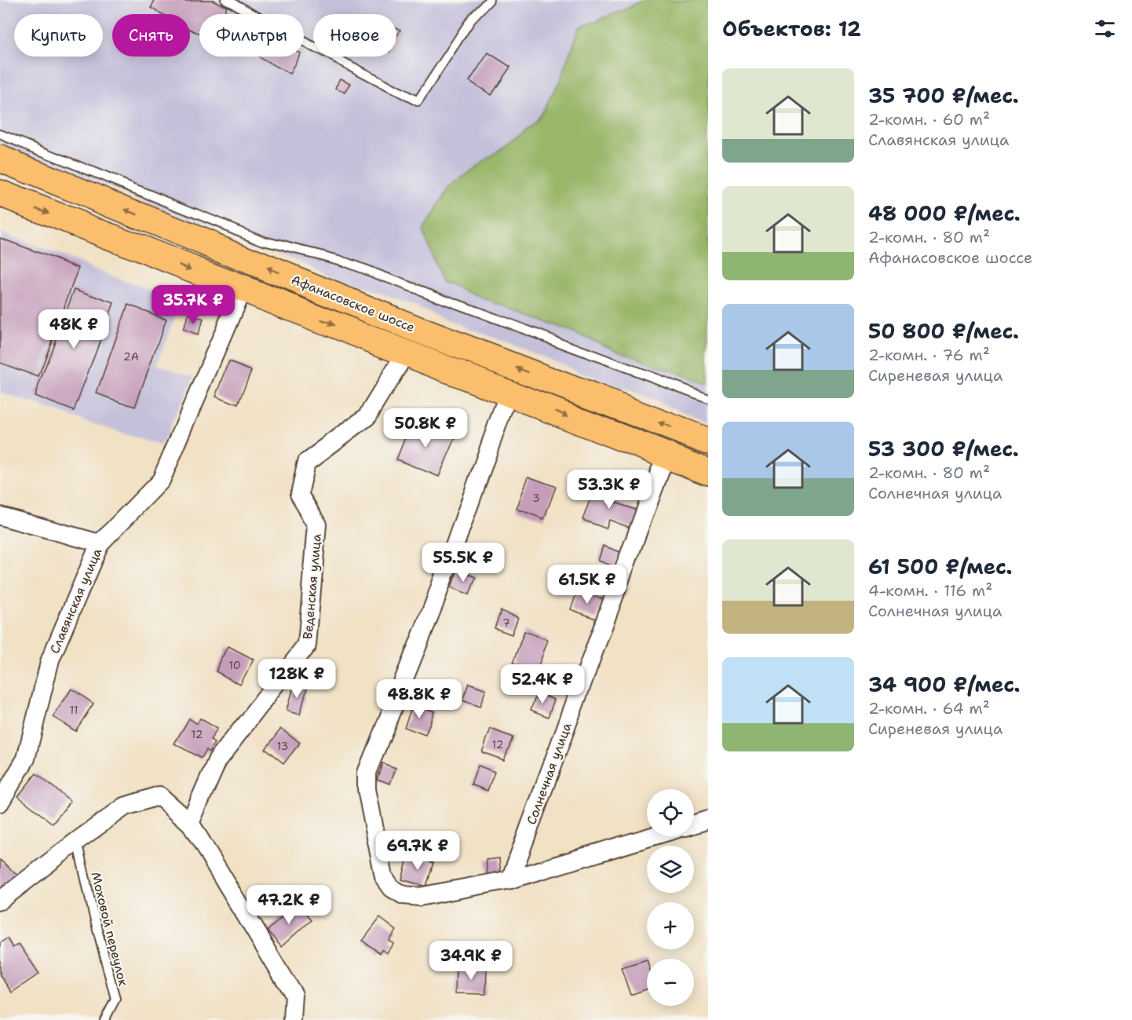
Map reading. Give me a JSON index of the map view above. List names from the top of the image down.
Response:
{
  "streets": {
    "main road": ["Афанасовское шоссе"],
    "street": ["Веденская улица", "Славянская улица", "Солнечная улица"],
    "lane": ["Моховой переулок"]
  },
  "house_numbers": [
    "2А",
    "3",
    "7",
    "10",
    "11",
    "12",
    "12",
    "13"
  ],
  "page": {
    "heading": "Объектов: 12",
    "chip": [
      "Купить",
      "Снять",
      "Фильтры",
      "Новое"
    ],
    "list": [
      {
        "name": "35 700 ₽/мес.",
        "note": "2-комн. · 60 m² · Славянская улица"
      },
      {
        "name": "48 000 ₽/мес.",
        "note": "2-комн. · 80 m² · Афанасовское шоссе"
      },
      {
        "name": "50 800 ₽/мес.",
        "note": "2-комн. · 76 m² · Сиреневая улица"
      },
      {
        "name": "53 300 ₽/мес.",
        "note": "2-комн. · 80 m² · Солнечная улица"
      },
      {
        "name": "61 500 ₽/мес.",
        "note": "4-комн. · 116 m² · Солнечная улица"
      },
      {
        "name": "34 900 ₽/мес.",
        "note": "2-комн. · 64 m² · Сиреневая улица"
      }
    ],
    "price": [
      "35.7K ₽",
      "48K ₽",
      "50.8K ₽",
      "53.3K ₽",
      "55.5K ₽",
      "61.5K ₽",
      "128K ₽",
      "52.4K ₽",
      "48.8K ₽",
      "69.7K ₽",
      "47.2K ₽",
      "34.9K ₽"
    ],
    "map_buttons": ["+", "−"]
  }
}
